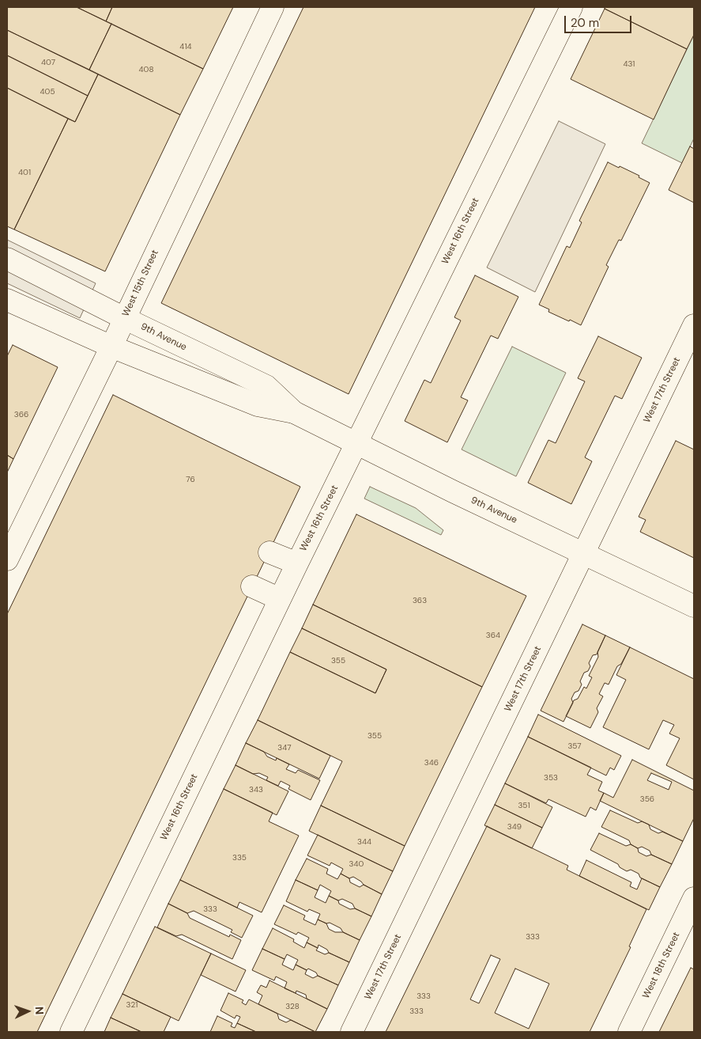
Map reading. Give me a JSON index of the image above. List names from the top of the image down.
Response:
{
  "streets": {
    "street": [
      "West 16th Street",
      "West 15th Street",
      "9th Avenue",
      "West 17th Street",
      "West 18th Street"
    ]
  },
  "crossings": [
    ["West 16th Street", "9th Avenue"],
    ["West 15th Street", "9th Avenue"],
    ["9th Avenue", "West 17th Street"]
  ],
  "house_numbers": [
    "414",
    "407",
    "431",
    "408",
    "405",
    "401",
    "366",
    "76",
    "363",
    "364",
    "355",
    "355",
    "357",
    "347",
    "346",
    "353",
    "343",
    "356",
    "351",
    "349",
    "344",
    "335",
    "340",
    "333",
    "333",
    "333",
    "321",
    "328",
    "333"
  ],
  "scale_bar": "20 m",
  "north": "right"
}
